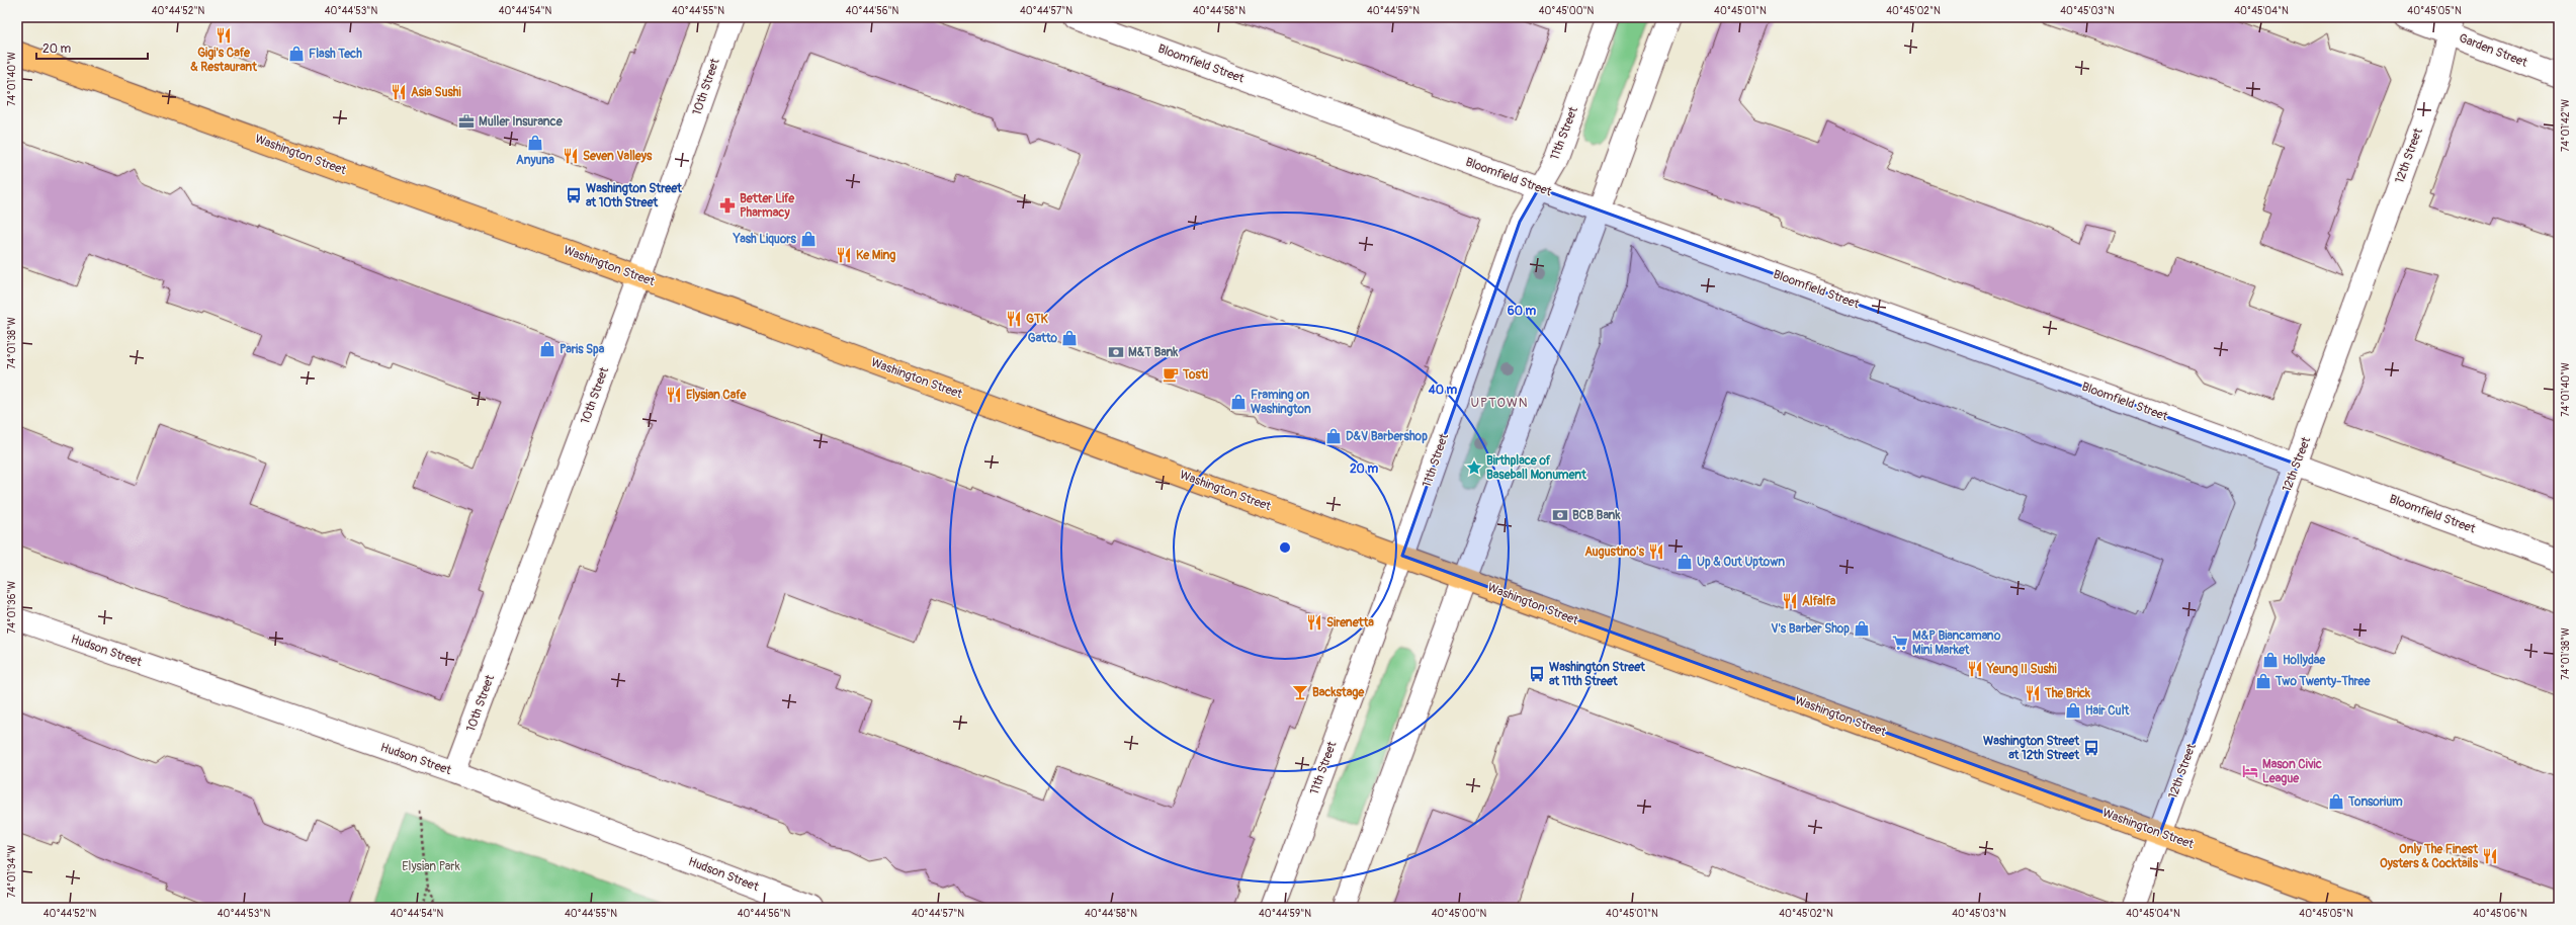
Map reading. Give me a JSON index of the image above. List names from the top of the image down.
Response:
{
  "streets": {
    "main road": ["Washington Street"],
    "street": [
      "Garden Street",
      "Bloomfield Street",
      "10th Street",
      "11th Street",
      "12th Street",
      "Hudson Street"
    ]
  },
  "crossings": [
    ["Garden Street", "12th Street"],
    ["Bloomfield Street", "11th Street"],
    ["Bloomfield Street", "12th Street"],
    ["10th Street", "Washington Street"],
    ["10th Street", "Hudson Street"],
    ["11th Street", "Washington Street"],
    ["Washington Street", "12th Street"]
  ],
  "districts": ["UPTOWN"],
  "parks": ["Elysian Park"],
  "places": {
    "restaurant": [
      "Gigi's Cafe & Restaurant",
      "Asia Sushi",
      "Seven Valleys",
      "Ke Ming",
      "GTK",
      "Elysian Cafe",
      "Augustino's",
      "Alfalfa",
      "Sirenetta",
      "Yeung II Sushi",
      "The Brick",
      "Only The Finest Oysters & Cocktails"
    ],
    "shop": [
      "Flash Tech",
      "Anyuna",
      "Yash Liquors",
      "Gatto",
      "Paris Spa",
      "Framing on Washington",
      "D&V Barbershop",
      "Up & Out Uptown",
      "V's Barber Shop",
      "Hollydae",
      "Two Twenty-Three",
      "Hair Cult",
      "Tonsorium"
    ],
    "office": ["Muller Insurance"],
    "bus stop": ["Washington Street at 10th Street", "Washington Street at 11th Street", "Washington Street at 12th Street"],
    "pharmacy": ["Better Life Pharmacy"],
    "bank": ["M&T Bank", "BCB Bank"],
    "cafe": ["Tosti"],
    "place": ["Birthplace of Baseball Monument"],
    "supermarket": ["M&P Biancamano Mini Market"],
    "bar": ["Backstage"],
    "hotel": ["Mason Civic League"]
  },
  "scale_bar": "20 m",
  "coordinates": [
    "40°44'52\"N",
    "40°44'53\"N",
    "40°44'54\"N",
    "40°44'55\"N",
    "40°44'56\"N",
    "40°44'57\"N",
    "40°44'58\"N",
    "40°44'59\"N",
    "40°45'00\"N",
    "40°45'01\"N",
    "40°45'02\"N",
    "40°45'03\"N",
    "40°45'04\"N",
    "40°45'05\"N",
    "74°01'40\"W",
    "74°01'42\"W",
    "74°01'38\"W",
    "74°01'36\"W",
    "74°01'34\"W",
    "40°45'06\"N"
  ],
  "rings": ["60 m", "40 m", "20 m"]
}
